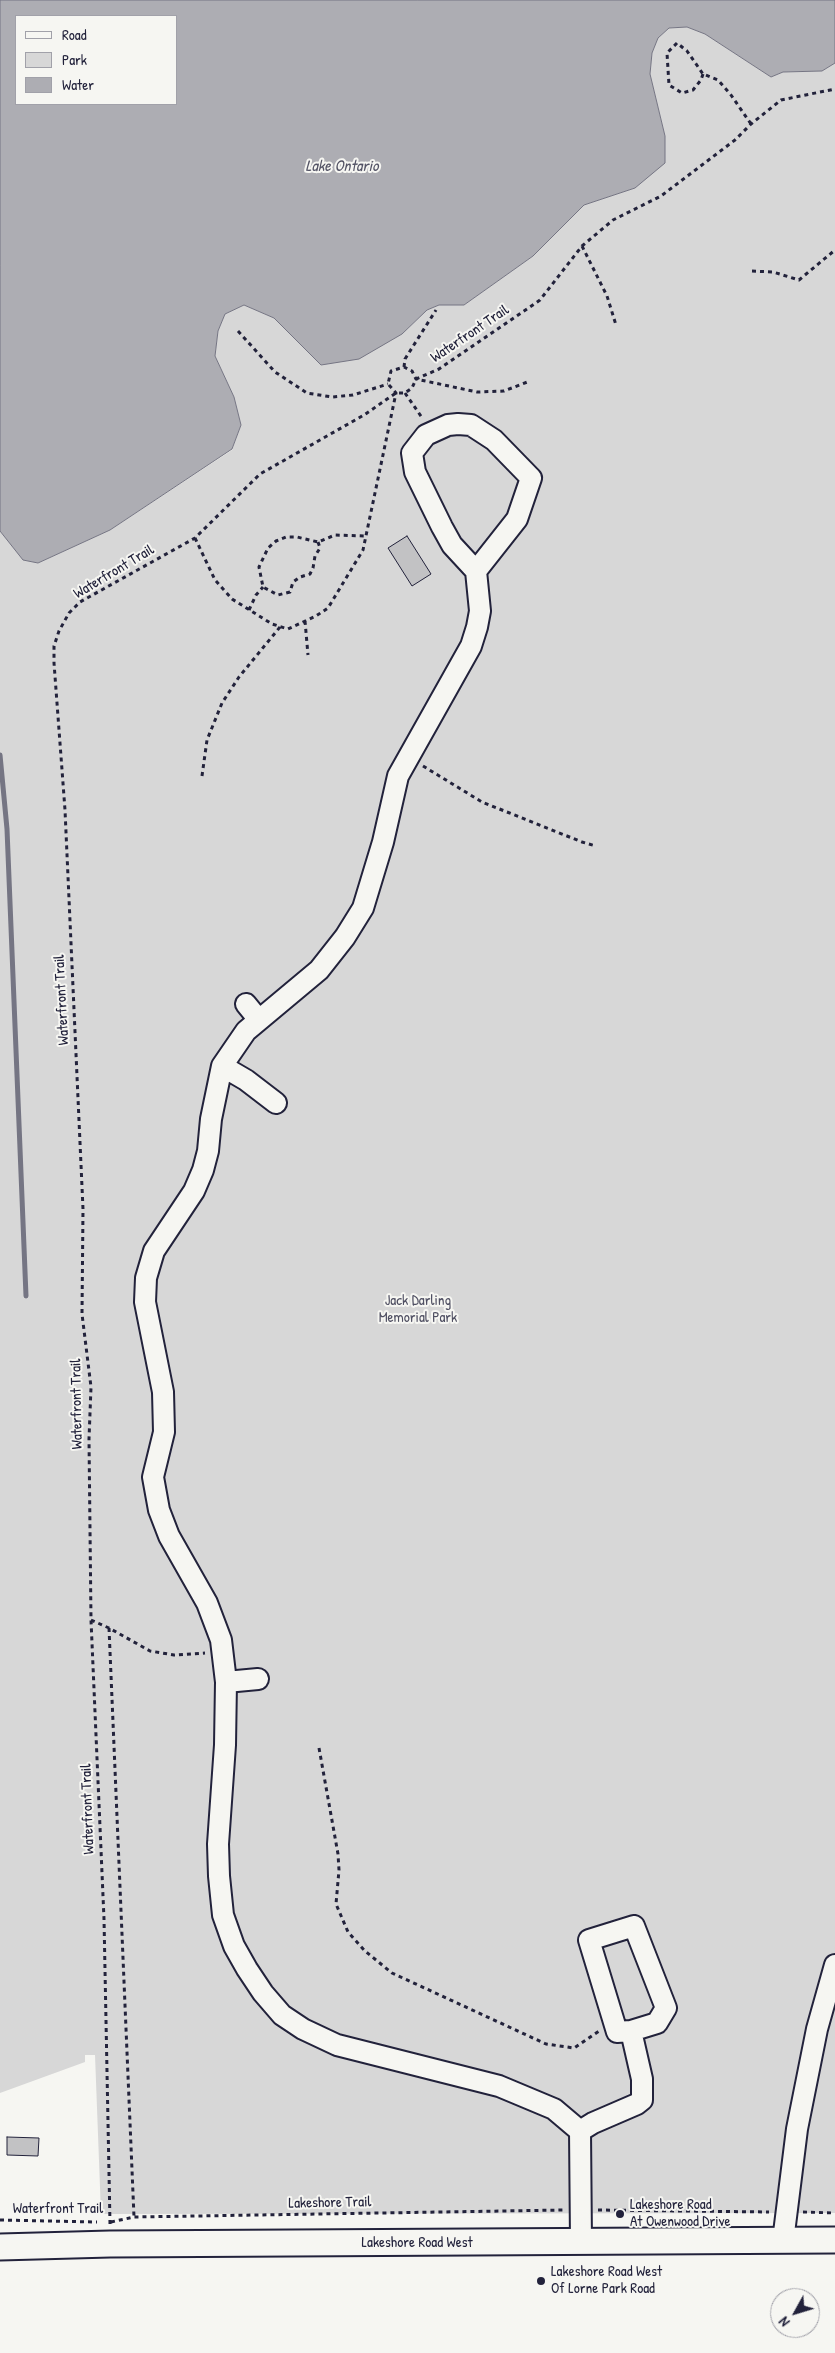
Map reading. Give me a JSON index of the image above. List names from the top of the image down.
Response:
{
  "streets": {
    "main road": ["Lakeshore Road West"],
    "path": ["Waterfront Trail", "Lakeshore Trail"]
  },
  "crossings": [
    ["Waterfront Trail", "Lakeshore Trail"]
  ],
  "water": ["Lake Ontario"],
  "parks": ["Jack Darling Memorial Park"],
  "places": ["Lakeshore Road At Owenwood Drive", "Lakeshore Road West Of Lorne Park Road"],
  "legend": ["Road", "Park", "Water"],
  "north": "bottom left"
}
